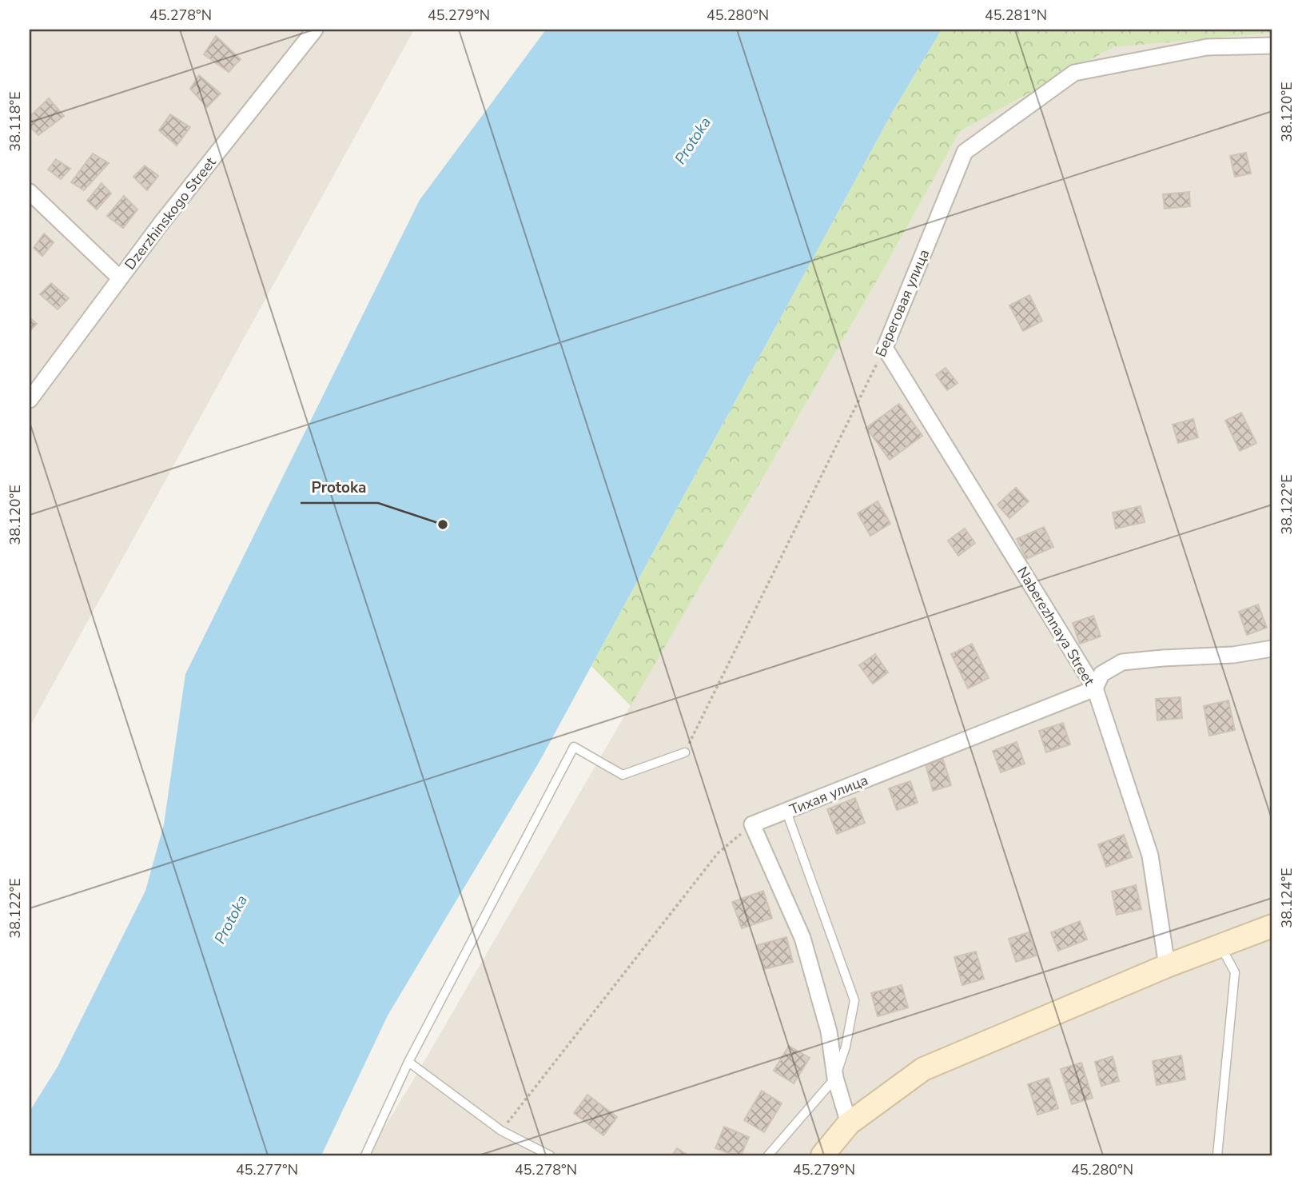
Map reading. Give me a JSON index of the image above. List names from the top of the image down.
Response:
{
  "streets": {
    "street": [
      "Dzerzhinskogo Street",
      "Береговая улица",
      "Naberezhnaya Street",
      "Тихая улица"
    ]
  },
  "crossings": [
    ["Береговая улица", "Naberezhnaya Street"],
    ["Naberezhnaya Street", "Тихая улица"]
  ],
  "water": ["Protoka"],
  "places": ["Protoka"],
  "coordinates": [
    "45.278°N",
    "45.279°N",
    "45.280°N",
    "45.281°N",
    "38.120°E",
    "38.118°E",
    "38.122°E",
    "38.124°E",
    "45.277°N"
  ]
}
